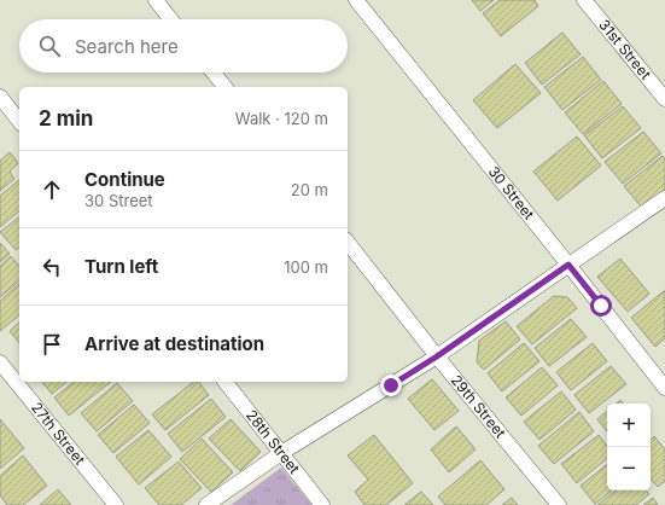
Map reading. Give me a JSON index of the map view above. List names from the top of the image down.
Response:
{
  "streets": {
    "street": [
      "31st Street",
      "30 Street",
      "29th Street",
      "27th Street",
      "28th Street"
    ]
  },
  "page": {
    "search": "Search here",
    "heading": ["2 min", "Walk · 120 m"],
    "list": [
      ["Continue", "30 Street", "20 m"],
      ["Turn left", "100 m"],
      "Arrive at destination"
    ],
    "map_buttons": ["+", "−"]
  }
}
